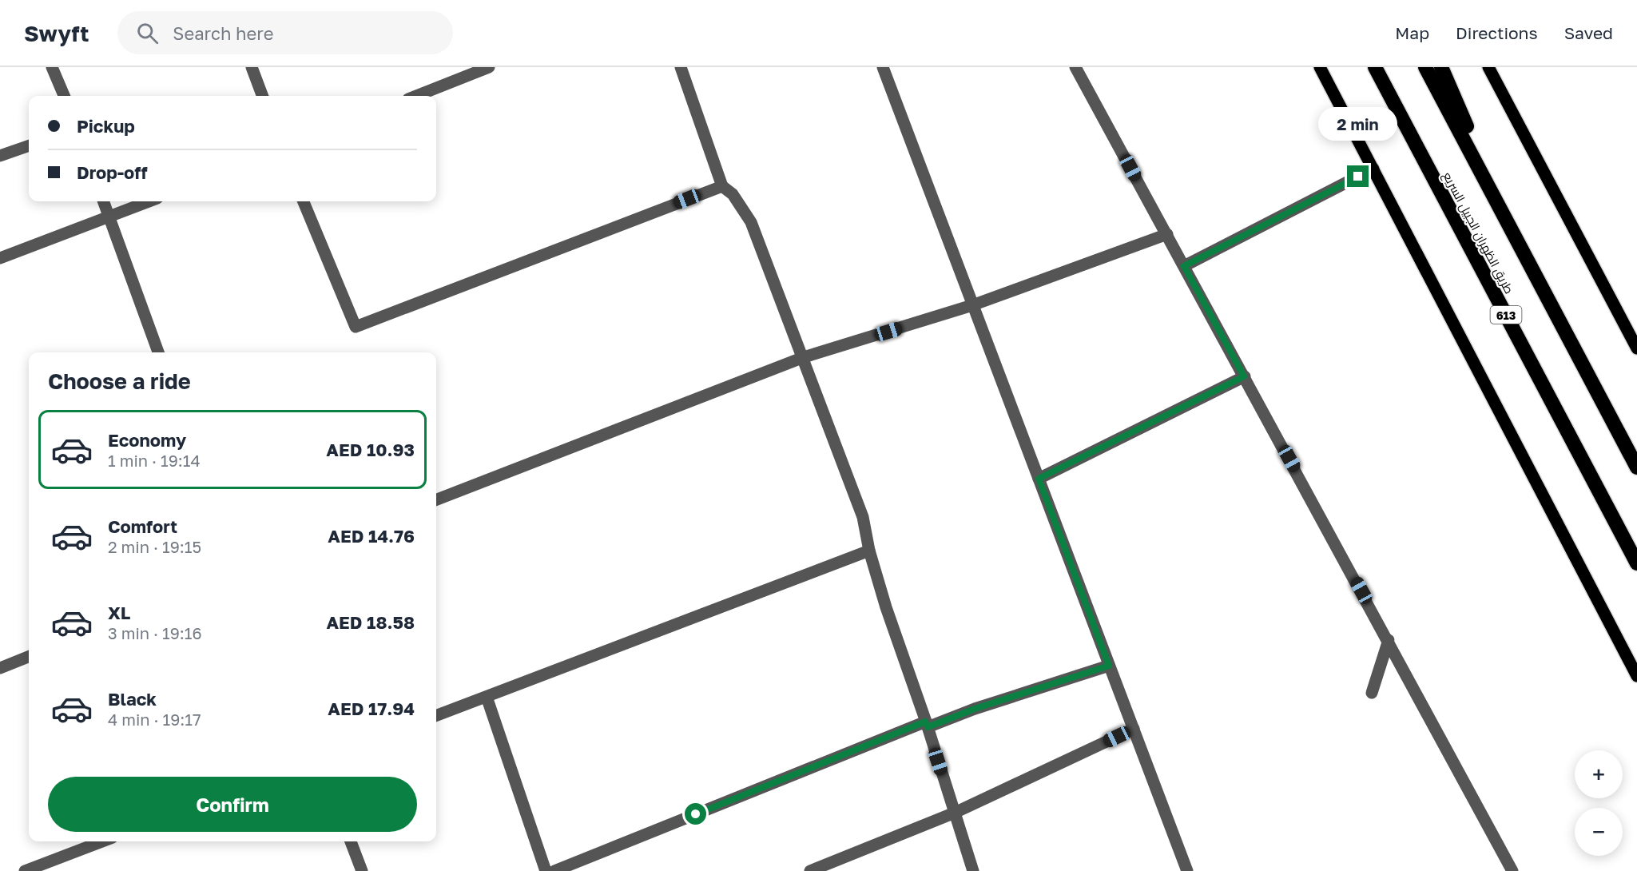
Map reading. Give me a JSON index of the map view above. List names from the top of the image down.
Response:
{
  "streets": {
    "highway": ["طريق الظهران الجبيل السريع", "613"]
  },
  "page": {
    "header": "Swyft",
    "search": "Search here",
    "nav": ["Map", "Directions", "Saved"],
    "banner": ["Pickup", "Drop-off"],
    "bubble": "2 min",
    "heading": "Choose a ride",
    "list": [
      {
        "name": "Economy",
        "note": "1 min · 19:14",
        "value": "AED 10.93"
      },
      {
        "name": "Comfort",
        "note": "2 min · 19:15",
        "value": "AED 14.76"
      },
      {
        "name": "XL",
        "note": "3 min · 19:16",
        "value": "AED 18.58"
      },
      {
        "name": "Black",
        "note": "4 min · 19:17",
        "value": "AED 17.94"
      }
    ],
    "map_buttons": ["+", "−"],
    "buttons": "Confirm"
  }
}
